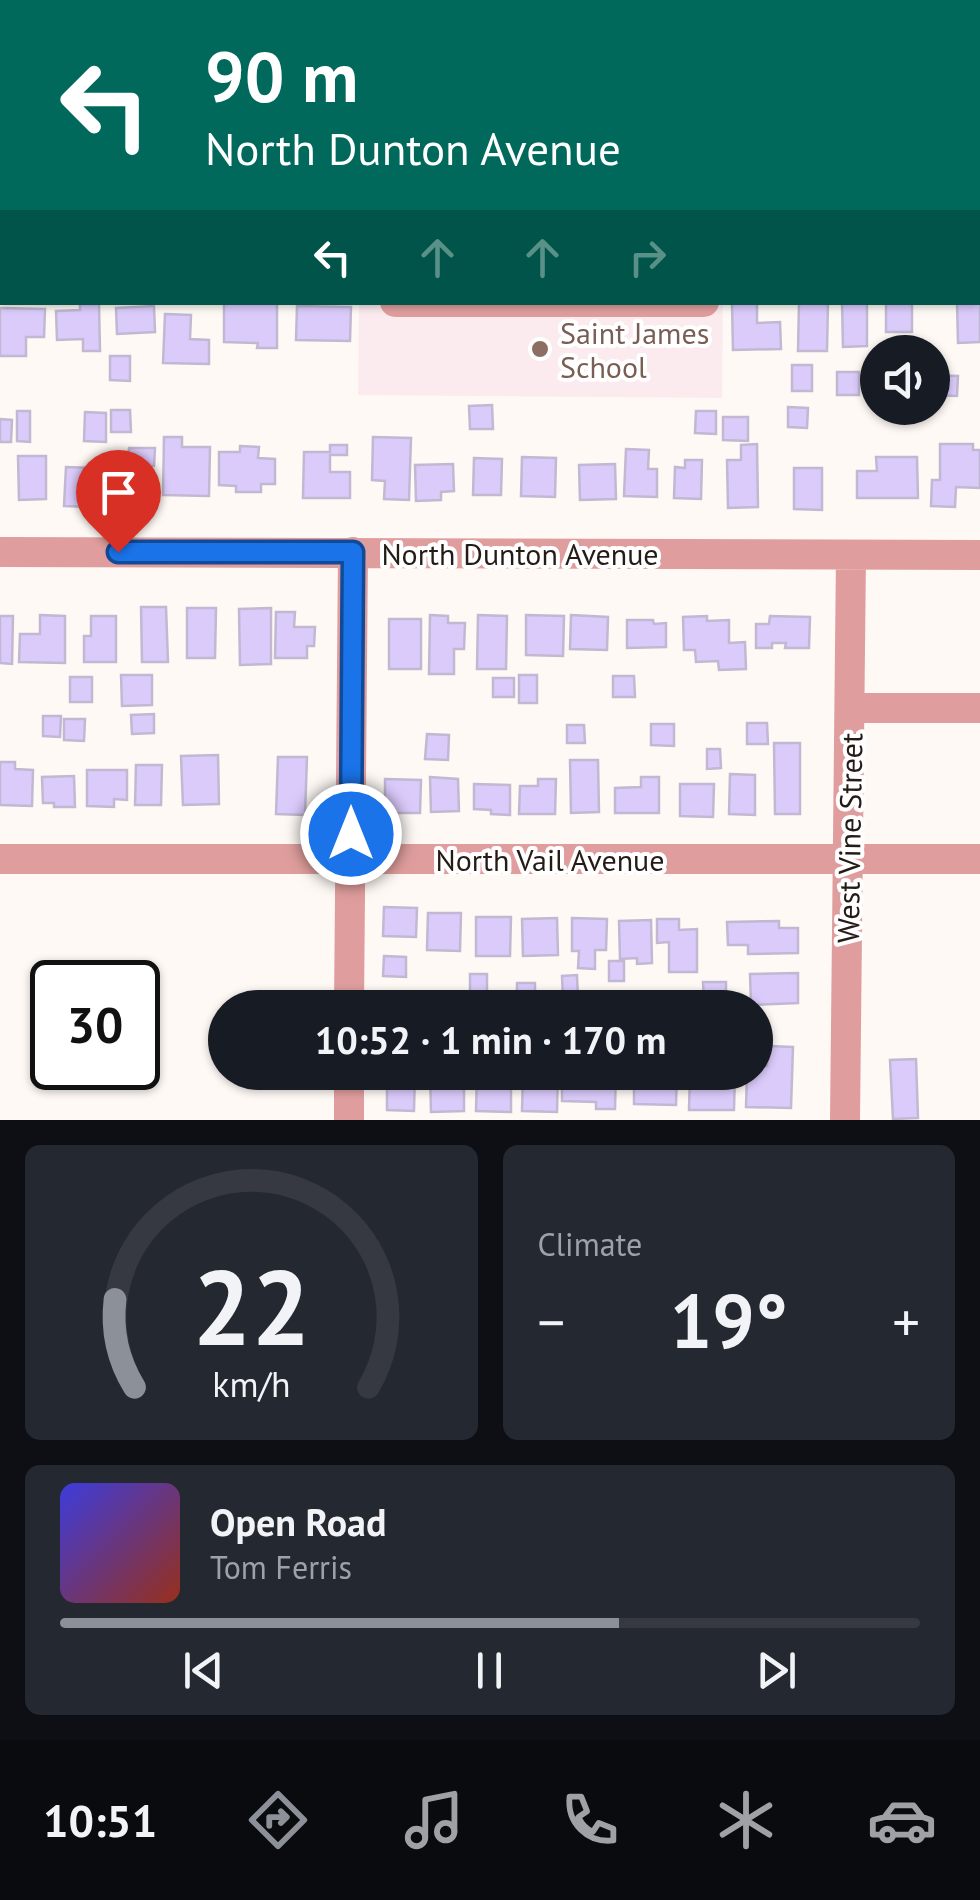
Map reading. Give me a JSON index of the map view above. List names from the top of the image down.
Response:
{
  "streets": {
    "street": ["North Dunton Avenue", "West Vine Street", "North Vail Avenue"]
  },
  "crossings": [
    ["North Dunton Avenue", "West Vine Street"],
    ["West Vine Street", "North Vail Avenue"]
  ],
  "places": ["Saint James School"],
  "page": {
    "turn": ["90 m", "North Dunton Avenue"],
    "limit": "30",
    "trip": "10:52 · 1 min · 170 m",
    "tile": "Climate",
    "heat": ["−", "19°", "+"],
    "song": ["Open Road", "Tom Ferris"],
    "tabs": "10:51",
    "gauge": ["22", "km/h"]
  }
}
